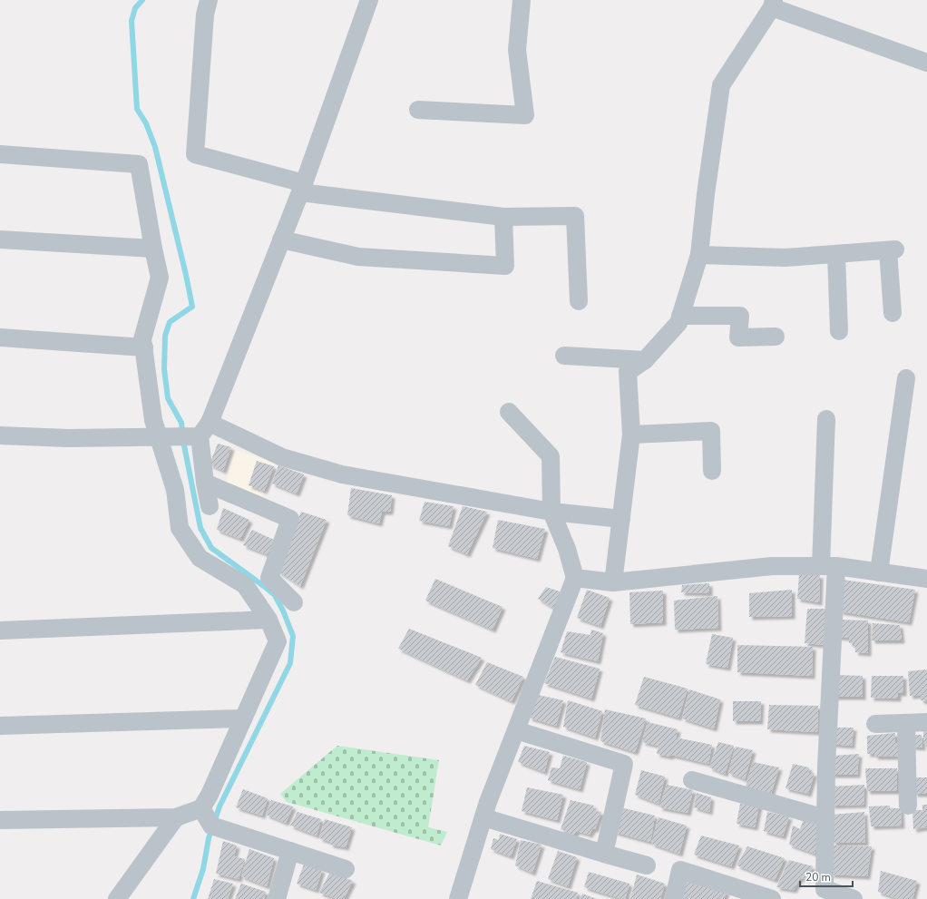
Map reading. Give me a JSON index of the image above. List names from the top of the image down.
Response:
{
  "scale_bar": "20 m"
}
